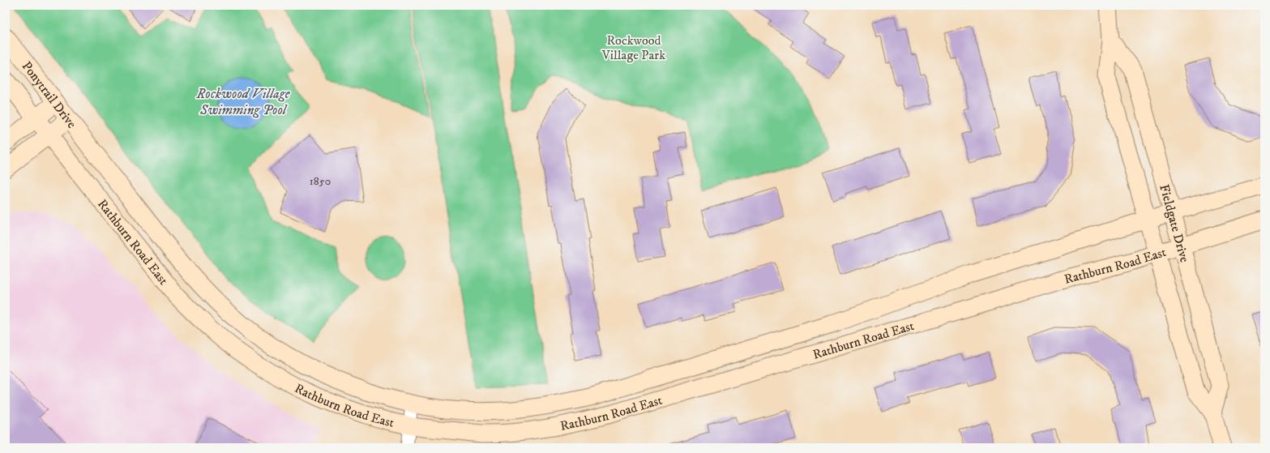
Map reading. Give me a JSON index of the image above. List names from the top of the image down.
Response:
{
  "streets": {
    "street": ["Ponytrail Drive", "Fieldgate Drive", "Rathburn Road East"]
  },
  "crossings": [
    ["Ponytrail Drive", "Rathburn Road East"],
    ["Fieldgate Drive", "Rathburn Road East"]
  ],
  "water": ["Rockwood Village Swimming Pool"],
  "parks": ["Rockwood Village Park"],
  "house_numbers": ["1850"]
}
